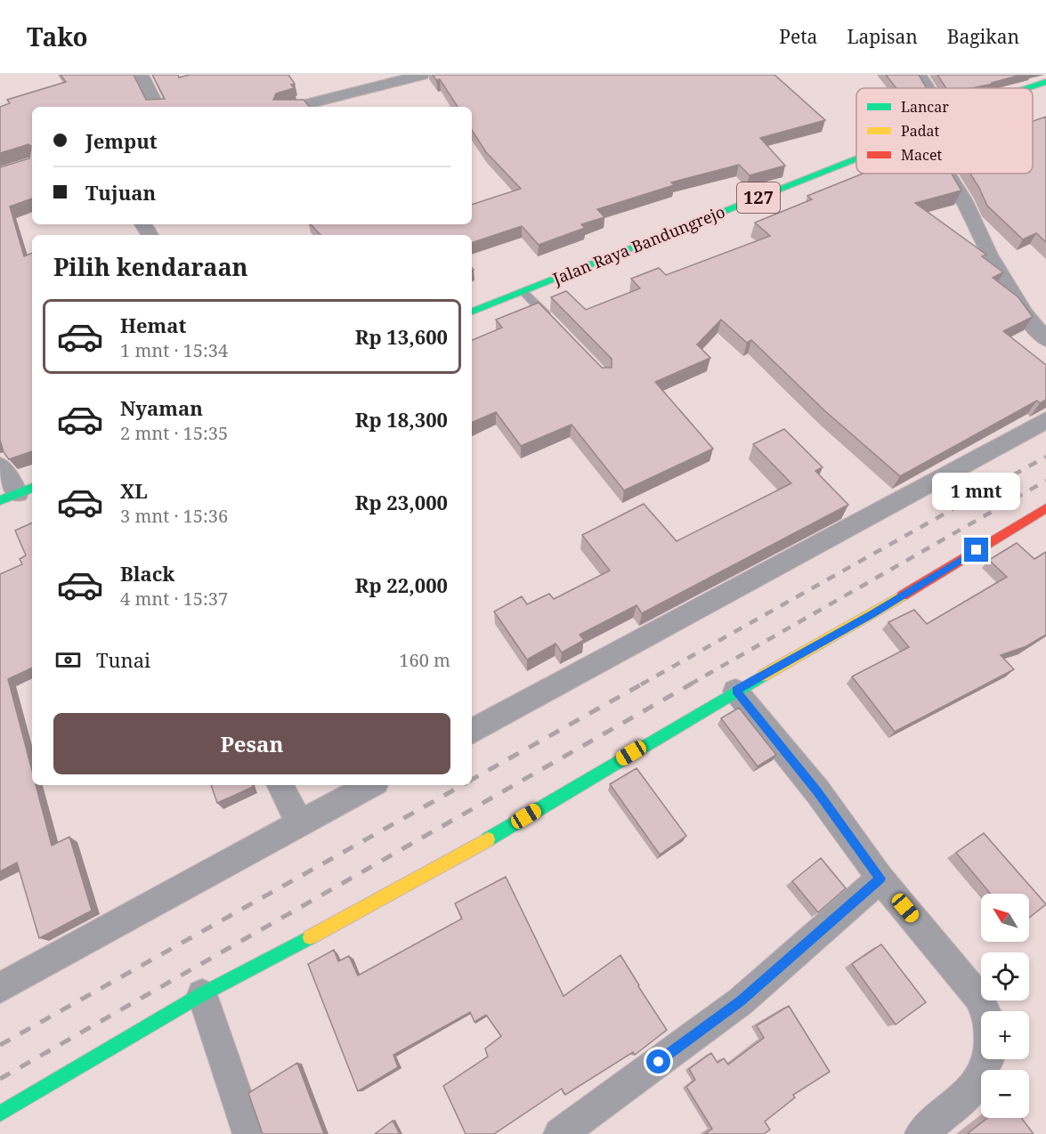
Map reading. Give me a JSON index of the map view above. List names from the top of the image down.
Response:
{
  "streets": {
    "street": ["127", "Jalan Raya Bandungrejo"]
  },
  "legend": ["Lancar", "Padat", "Macet"],
  "north": "top left",
  "page": {
    "header": "Tako",
    "nav": ["Peta", "Lapisan", "Bagikan"],
    "banner": ["Jemput", "Tujuan"],
    "heading": "Pilih kendaraan",
    "list": [
      {
        "name": "Hemat",
        "note": "1 mnt · 15:34",
        "value": "Rp 13,600"
      },
      {
        "name": "Nyaman",
        "note": "2 mnt · 15:35",
        "value": "Rp 18,300"
      },
      {
        "name": "XL",
        "note": "3 mnt · 15:36",
        "value": "Rp 23,000"
      },
      {
        "name": "Black",
        "note": "4 mnt · 15:37",
        "value": "Rp 22,000"
      }
    ],
    "bubble": "1 mnt",
    "pay": ["Tunai", "160 m"],
    "buttons": "Pesan",
    "map_buttons": ["+", "−"]
  }
}
